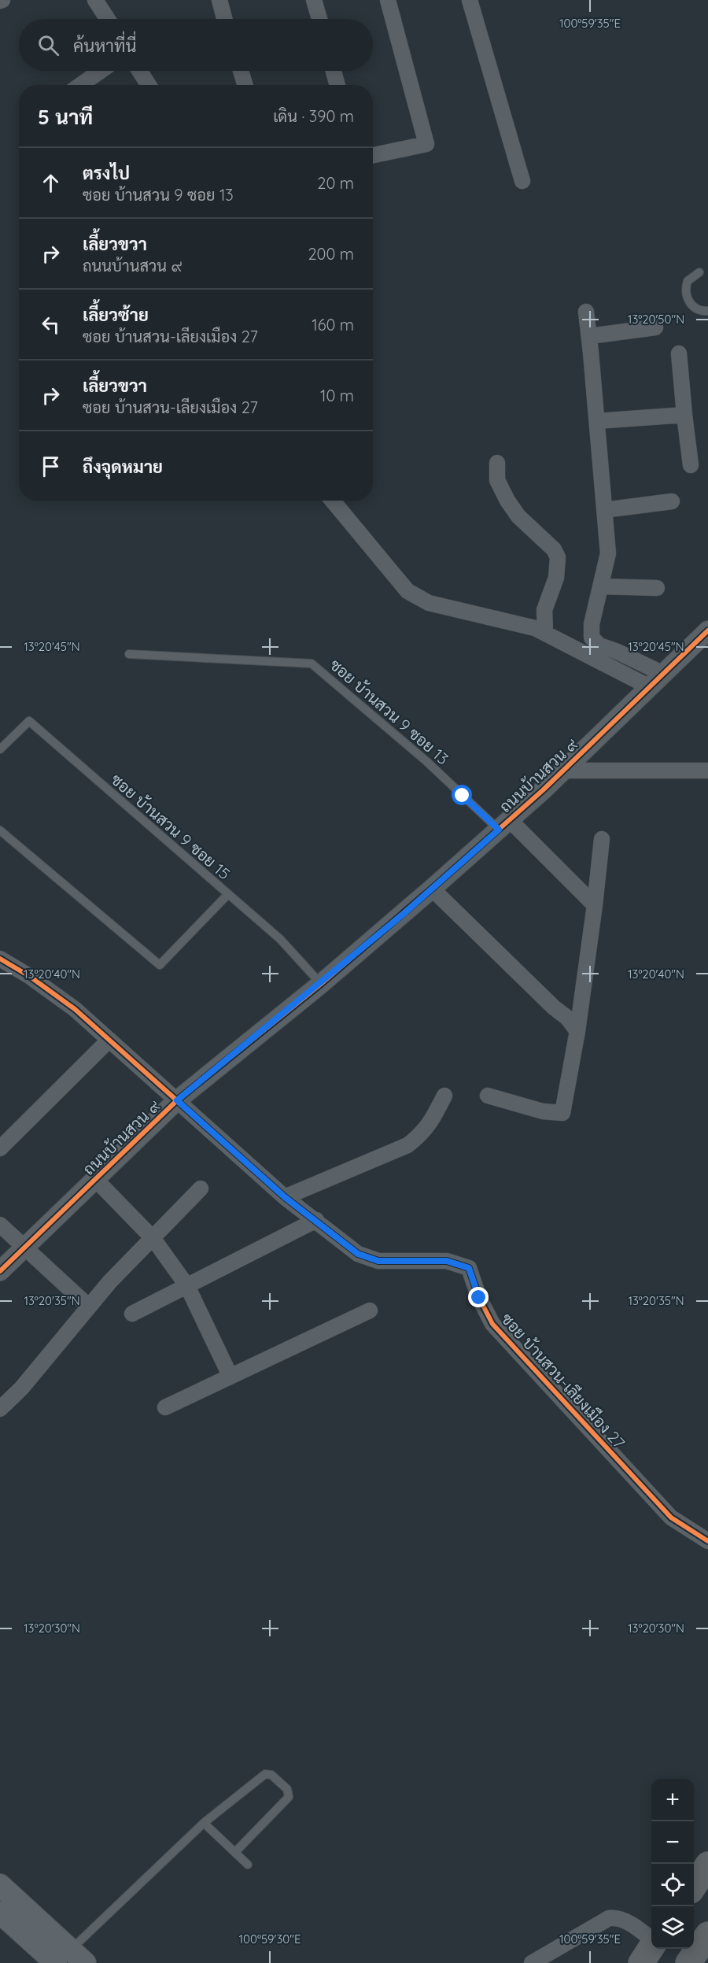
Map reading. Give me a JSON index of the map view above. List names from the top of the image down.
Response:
{
  "streets": {
    "street": ["ถนนบ้านสวน ๙", "ซอย บ้านสวน-เลียงเมือง 27"],
    "lane": ["ซอย บ้านสวน 9 ซอย 13", "ซอย บ้านสวน 9 ซอย 15"]
  },
  "crossings": [
    ["ซอย บ้านสวน 9 ซอย 13", "ถนนบ้านสวน ๙"],
    ["ถนนบ้านสวน ๙", "ซอย บ้านสวน 9 ซอย 15"],
    ["ถนนบ้านสวน ๙", "ซอย บ้านสวน-เลียงเมือง 27"]
  ],
  "page": {
    "search": "ค้นหาที่นี่",
    "heading": ["5 นาที", "เดิน · 390 m"],
    "list": [
      ["ตรงไป", "ซอย บ้านสวน 9 ซอย 13", "20 m"],
      ["เลี้ยวขวา", "ถนนบ้านสวน ๙", "200 m"],
      ["เลี้ยวซ้าย", "ซอย บ้านสวน-เลียงเมือง 27", "160 m"],
      ["เลี้ยวขวา", "ซอย บ้านสวน-เลียงเมือง 27", "10 m"],
      "ถึงจุดหมาย"
    ],
    "map_buttons": ["+", "−"]
  },
  "coordinates": [
    "100°59'35\"E",
    "13°20'50\"N",
    "13°20'45\"N",
    "13°20'40\"N",
    "13°20'35\"N",
    "13°20'30\"N",
    "100°59'30\"E"
  ]
}
